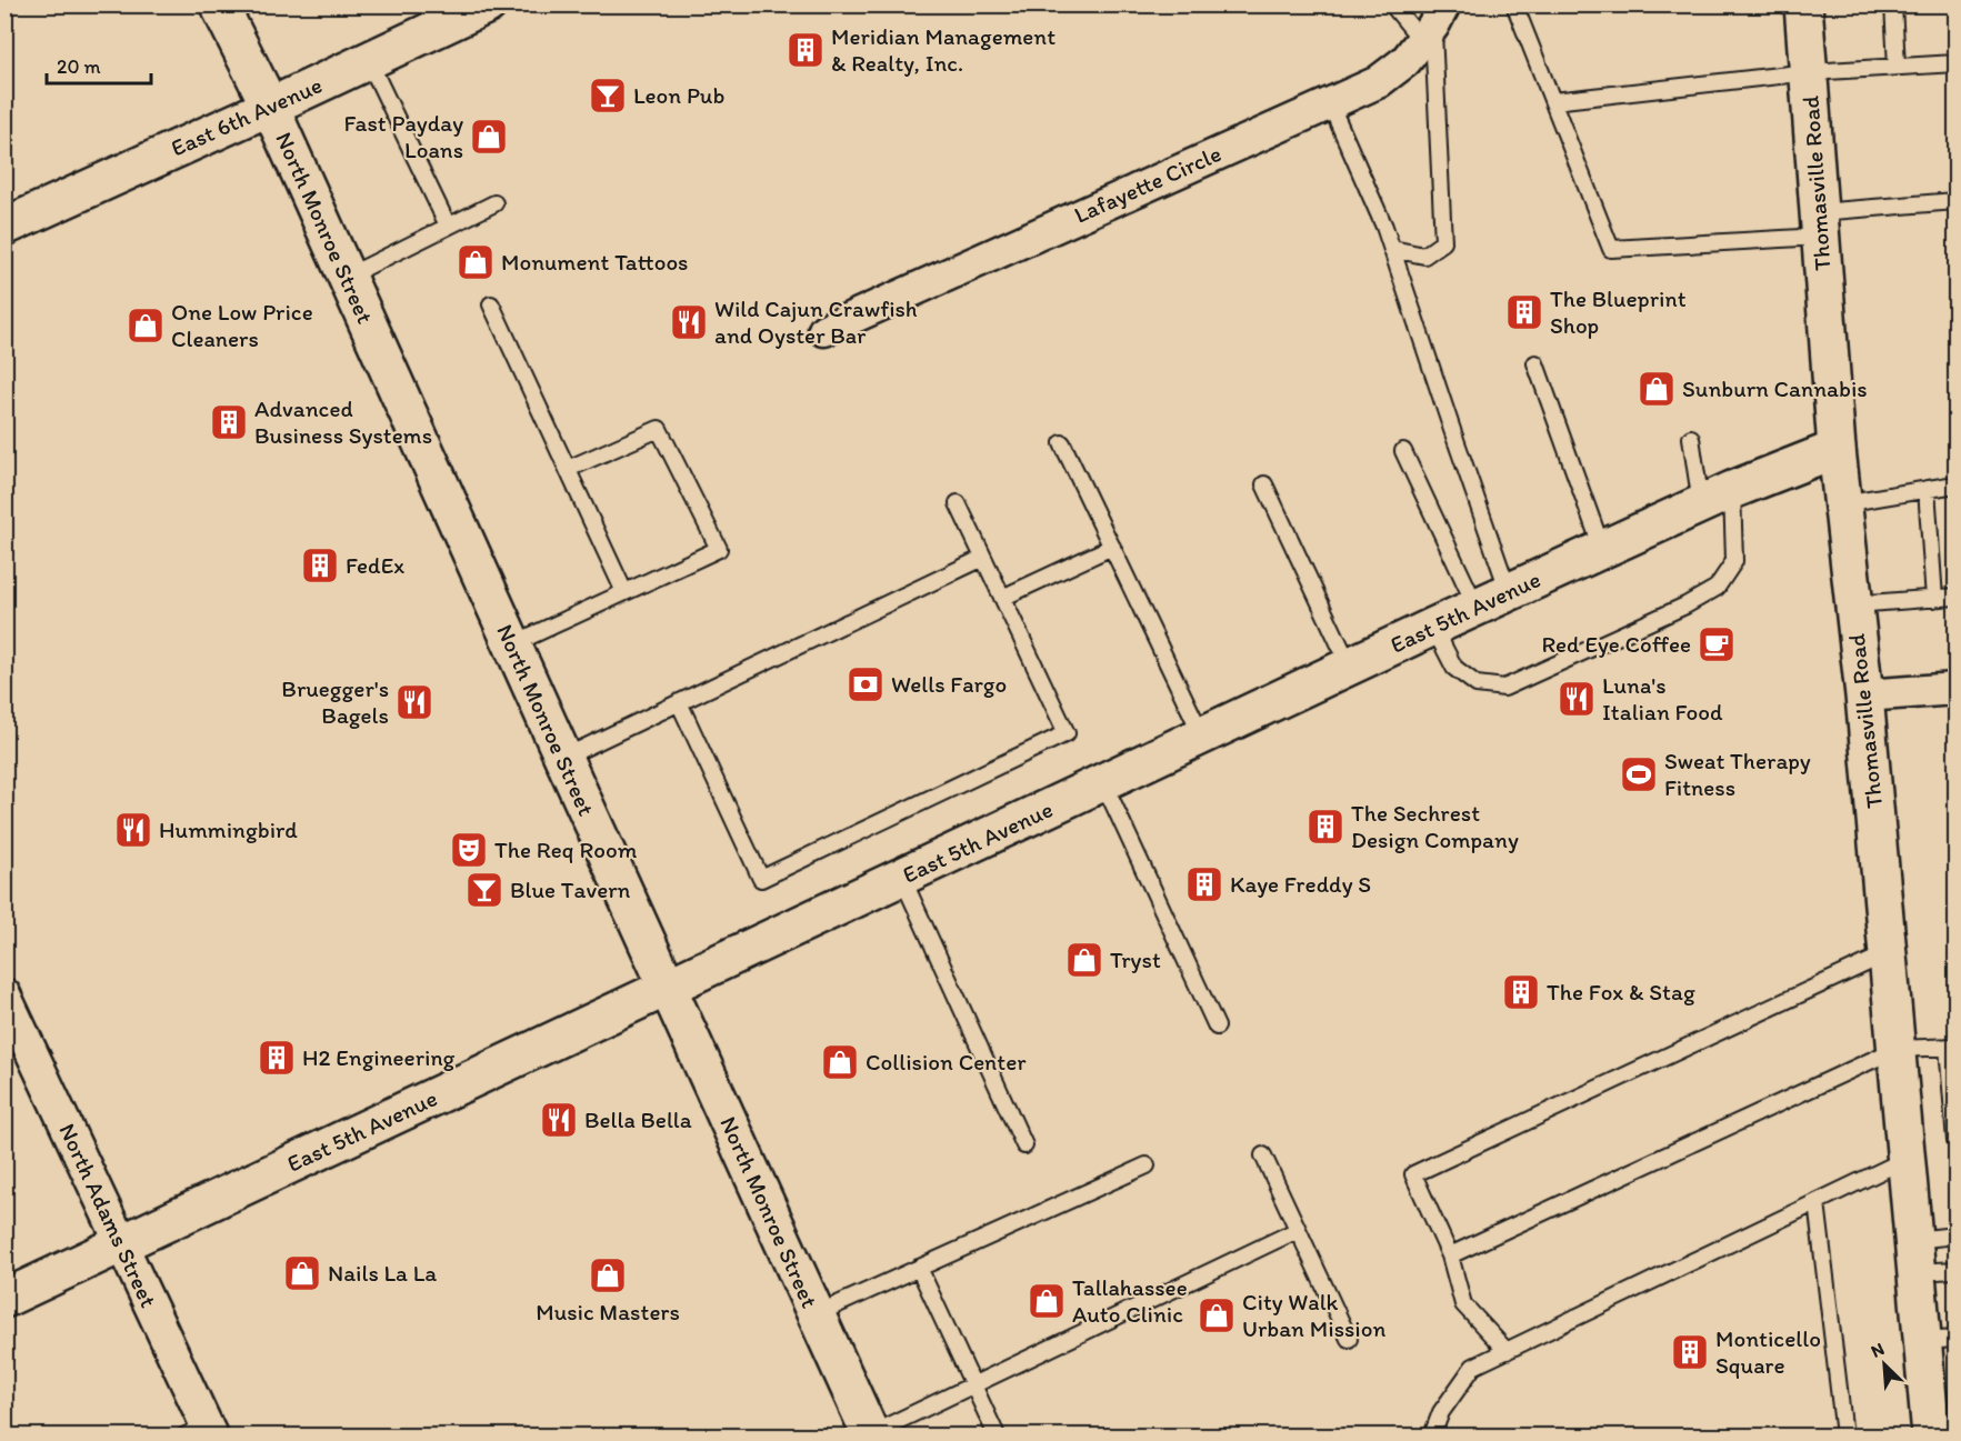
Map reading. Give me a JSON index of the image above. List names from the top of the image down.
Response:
{
  "streets": {
    "main road": [
      "East 6th Avenue",
      "Thomasville Road",
      "North Monroe Street",
      "East 5th Avenue"
    ],
    "street": ["Lafayette Circle", "North Adams Street"]
  },
  "crossings": [
    ["East 6th Avenue", "North Monroe Street"],
    ["Thomasville Road", "East 5th Avenue"],
    ["North Monroe Street", "East 5th Avenue"],
    ["East 5th Avenue", "North Adams Street"]
  ],
  "places": {
    "building": [
      "Meridian Management & Realty, Inc.",
      "The Blueprint Shop",
      "Advanced Business Systems",
      "FedEx",
      "The Sechrest Design Company",
      "Kaye Freddy S",
      "The Fox & Stag",
      "H2 Engineering",
      "Monticello Square"
    ],
    "bar": ["Leon Pub", "Blue Tavern"],
    "shop": [
      "Fast Payday Loans",
      "Monument Tattoos",
      "One Low Price Cleaners",
      "Sunburn Cannabis",
      "Tryst",
      "Collision Center",
      "Nails La La",
      "Music Masters",
      "Tallahassee Auto Clinic",
      "City Walk Urban Mission"
    ],
    "restaurant": [
      "Wild Cajun Crawfish and Oyster Bar",
      "Luna's Italian Food",
      "Bruegger's Bagels",
      "Hummingbird",
      "Bella Bella"
    ],
    "cafe": ["Red Eye Coffee"],
    "bank": ["Wells Fargo"],
    "sports": ["Sweat Therapy Fitness"],
    "theatre": ["The Req Room"]
  },
  "scale_bar": "20 m",
  "north": "top left"
}
